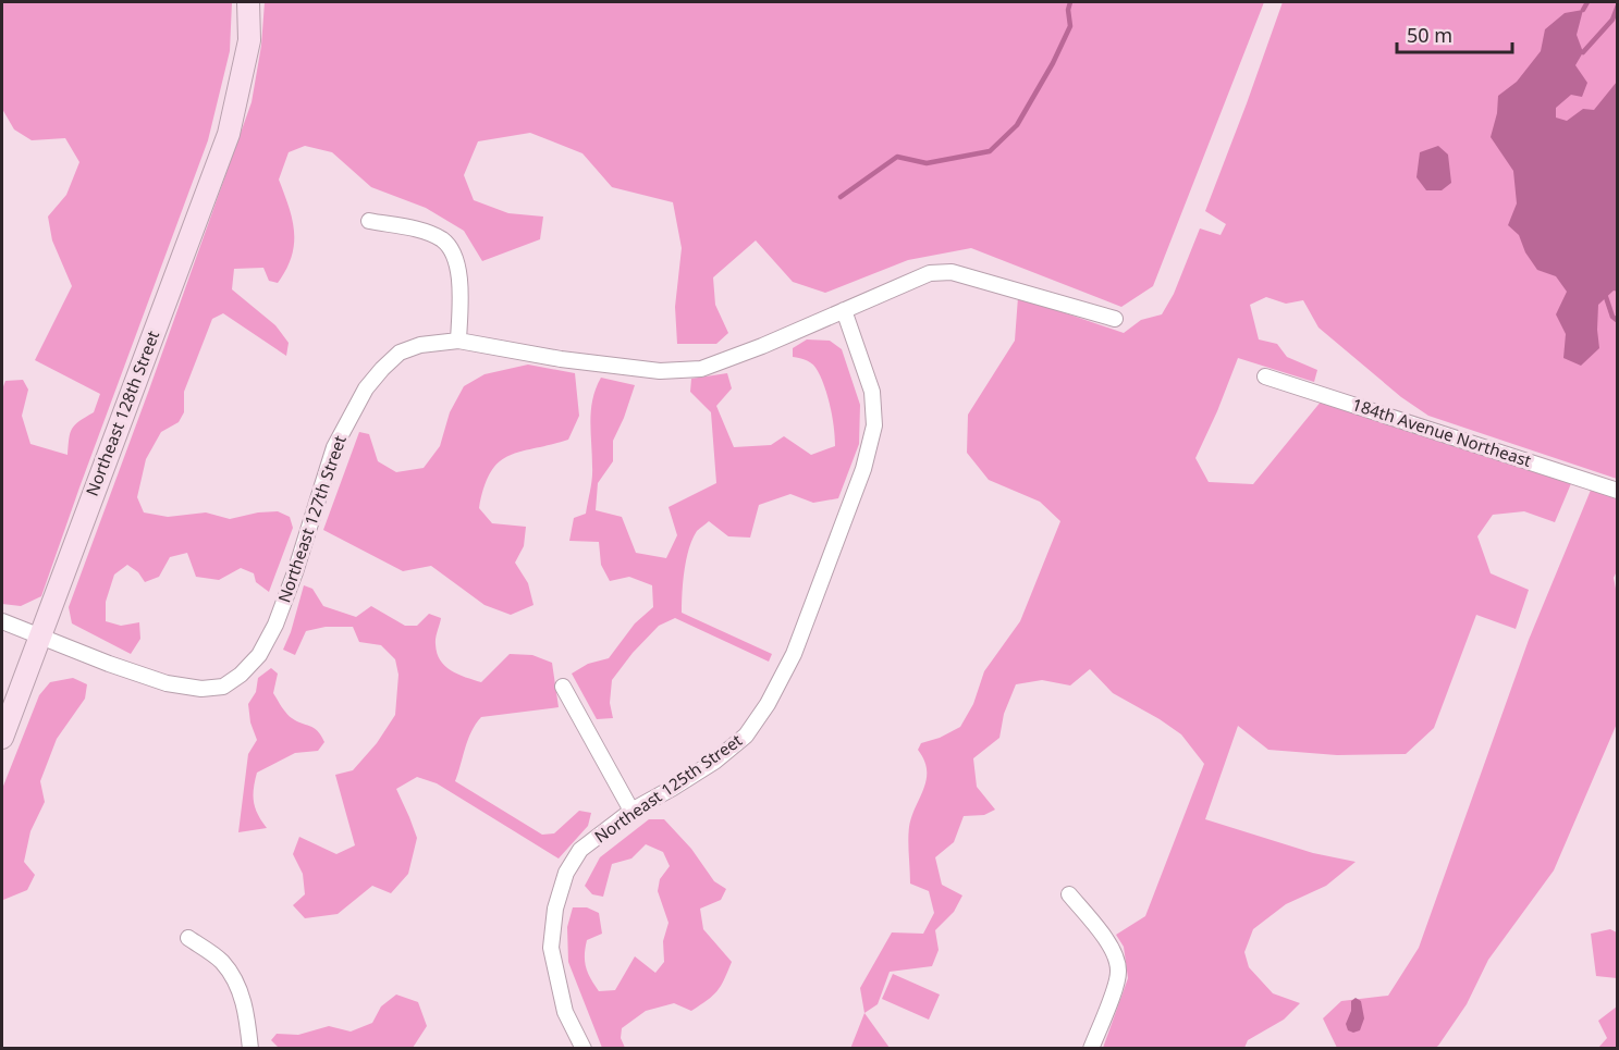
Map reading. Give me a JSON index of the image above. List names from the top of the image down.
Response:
{
  "streets": {
    "street": [
      "Northeast 128th Street",
      "184th Avenue Northeast",
      "Northeast 127th Street",
      "Northeast 125th Street"
    ]
  },
  "crossings": [
    ["Northeast 128th Street", "Northeast 127th Street"],
    ["Northeast 127th Street", "Northeast 125th Street"]
  ],
  "scale_bar": "50 m"
}
